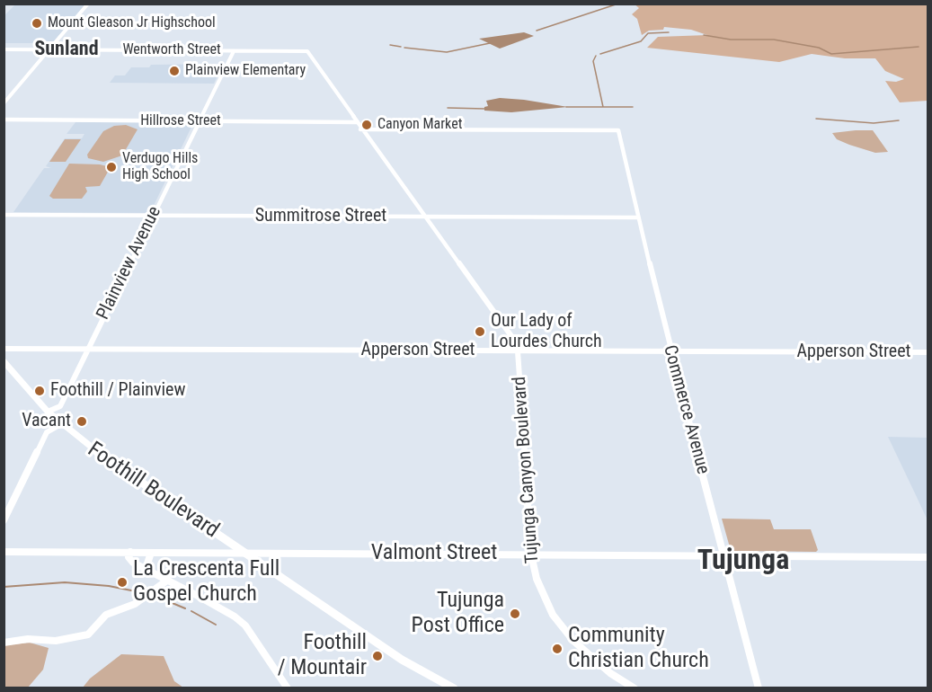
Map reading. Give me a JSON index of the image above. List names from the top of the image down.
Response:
{
  "streets": {
    "main road": ["Foothill Boulevard"],
    "street": [
      "Wentworth Street",
      "Hillrose Street",
      "Summitrose Street",
      "Plainview Avenue",
      "Apperson Street",
      "Commerce Avenue",
      "Tujunga Canyon Boulevard",
      "Valmont Street"
    ]
  },
  "crossings": [
    ["Wentworth Street", "Plainview Avenue"],
    ["Wentworth Street", "Tujunga Canyon Boulevard"],
    ["Hillrose Street", "Plainview Avenue"],
    ["Hillrose Street", "Tujunga Canyon Boulevard"],
    ["Summitrose Street", "Plainview Avenue"],
    ["Summitrose Street", "Commerce Avenue"],
    ["Summitrose Street", "Tujunga Canyon Boulevard"],
    ["Plainview Avenue", "Apperson Street"],
    ["Plainview Avenue", "Foothill Boulevard"],
    ["Apperson Street", "Commerce Avenue"],
    ["Apperson Street", "Tujunga Canyon Boulevard"],
    ["Commerce Avenue", "Tujunga Canyon Boulevard"],
    ["Commerce Avenue", "Valmont Street"],
    ["Tujunga Canyon Boulevard", "Valmont Street"],
    ["Foothill Boulevard", "Valmont Street"]
  ],
  "districts": ["Sunland", "Tujunga"],
  "places": [
    "Mount Gleason Jr Highschool",
    "Plainview Elementary",
    "Canyon Market",
    "Verdugo Hills High School",
    "Our Lady of Lourdes Church",
    "Foothill / Plainview",
    "Vacant",
    "La Crescenta Full Gospel Church",
    "Tujunga Post Office",
    "Community Christian Church",
    "Foothill / Mountair"
  ]
}
